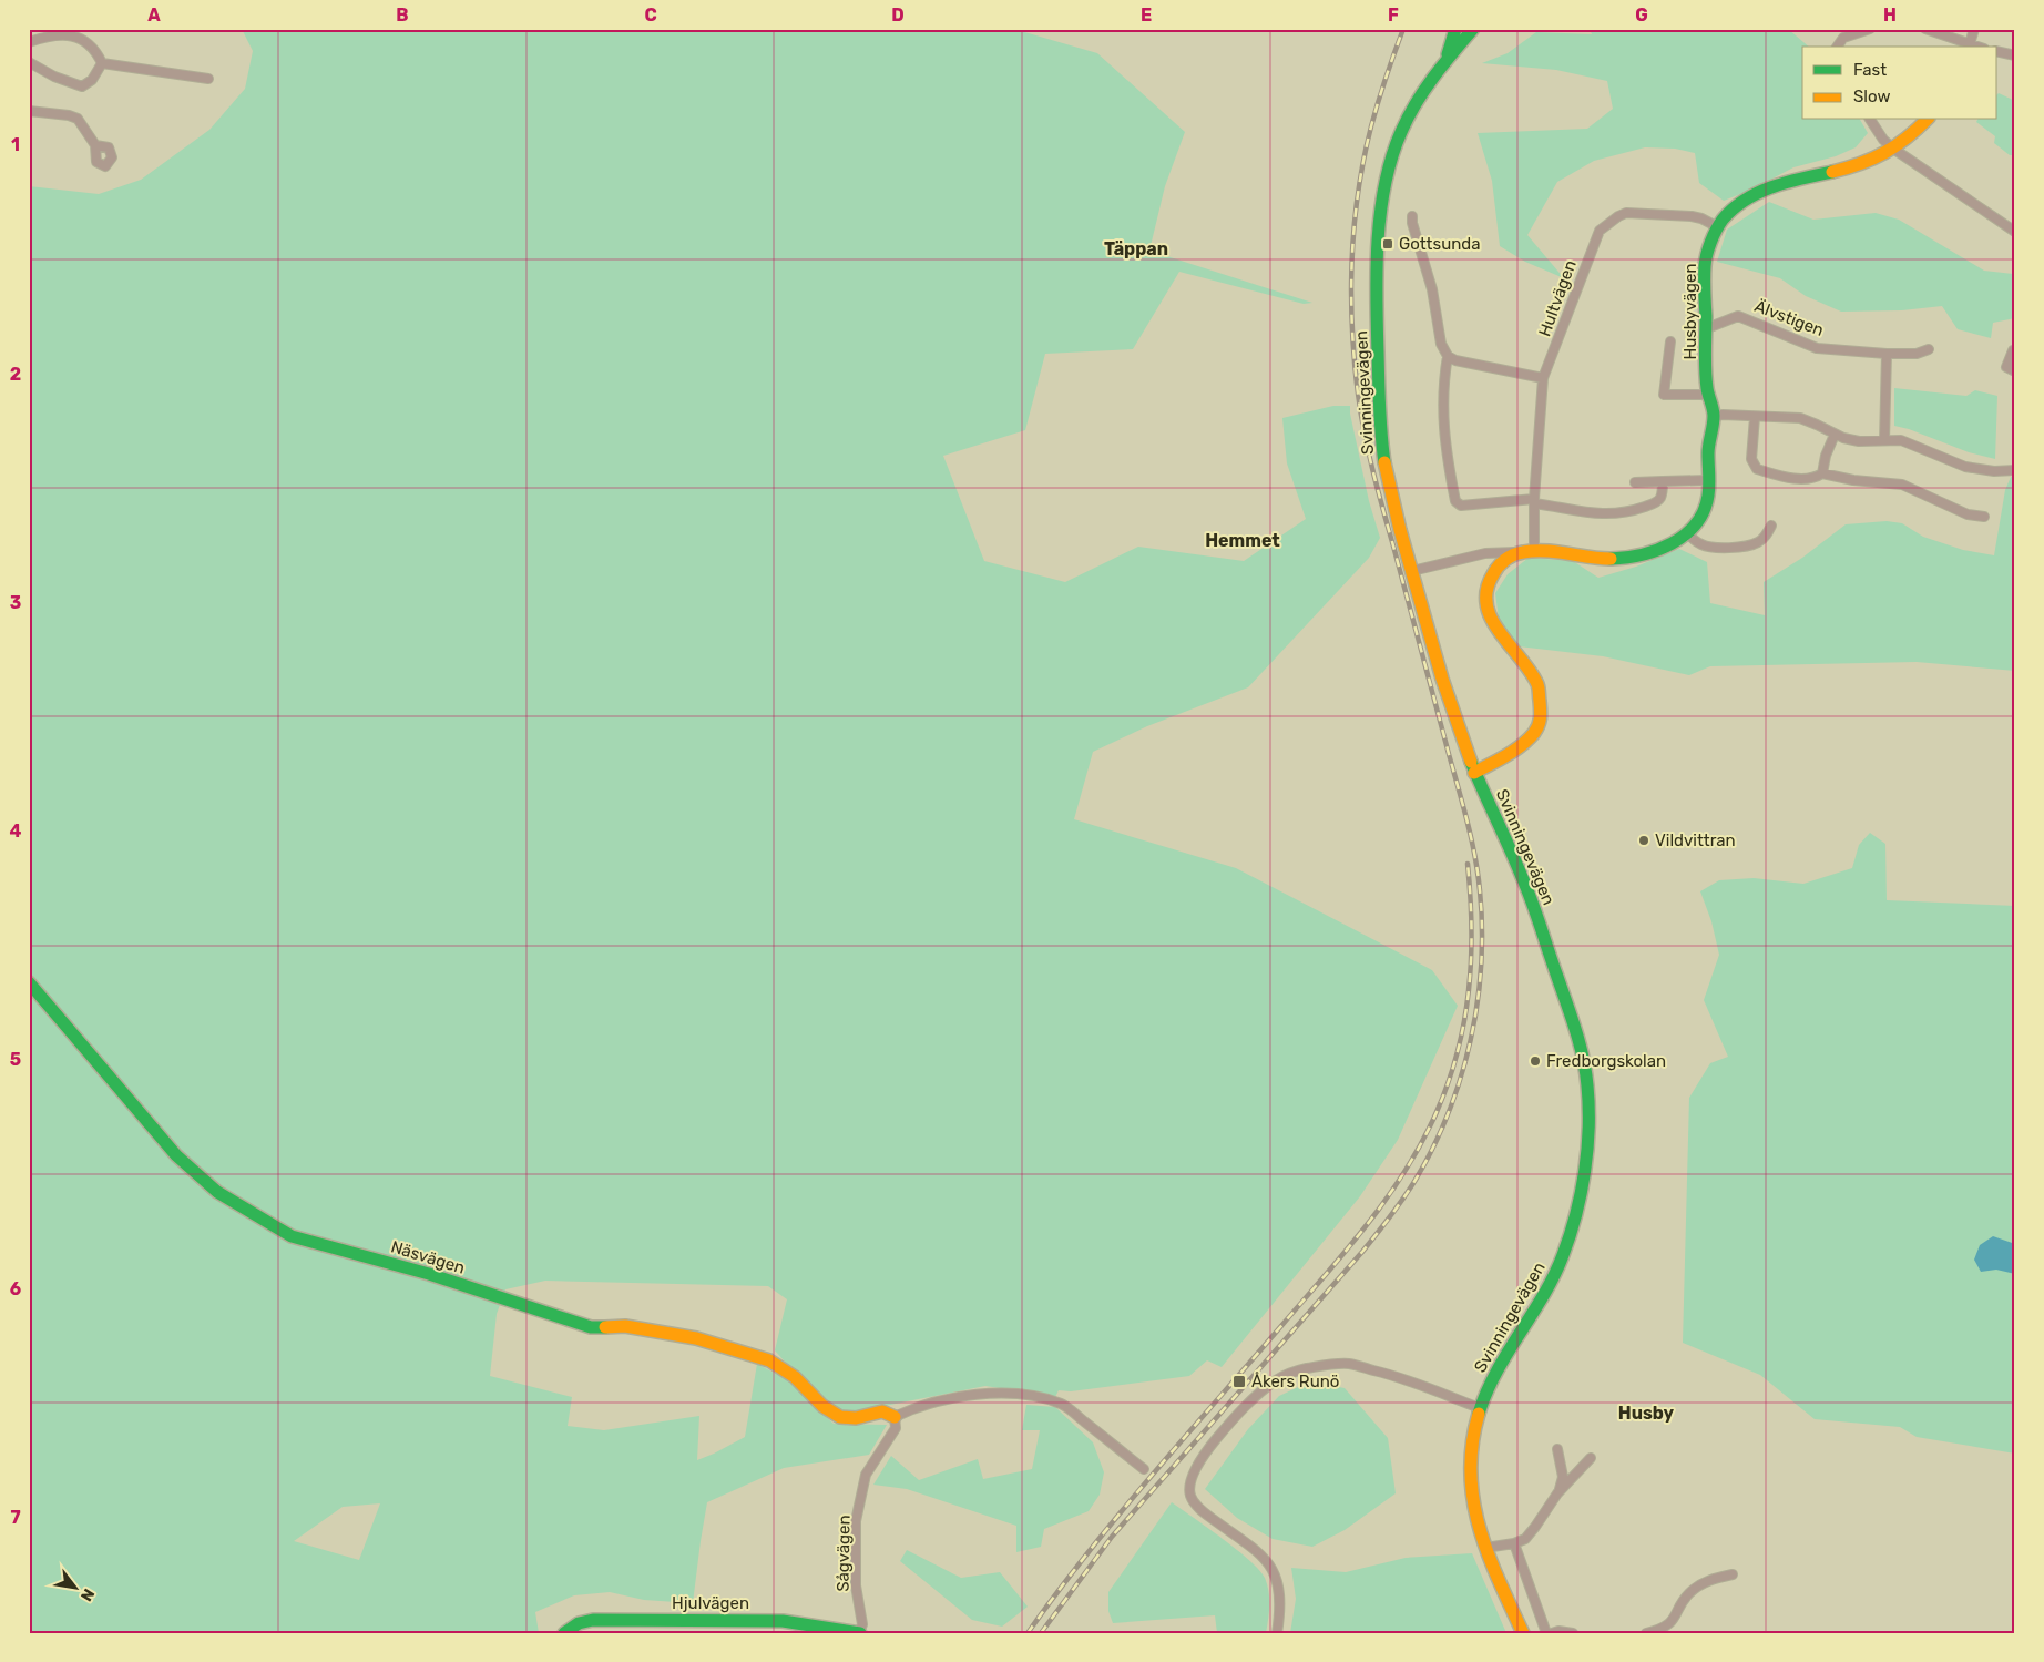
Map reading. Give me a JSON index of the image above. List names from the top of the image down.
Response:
{
  "streets": {
    "street": [
      "Hultvägen",
      "Husbyvägen",
      "Älvstigen",
      "Svinningevägen",
      "Näsvägen",
      "Sågvägen",
      "Hjulvägen"
    ]
  },
  "crossings": [
    ["Hultvägen", "Husbyvägen"],
    ["Husbyvägen", "Älvstigen"],
    ["Näsvägen", "Sågvägen"],
    ["Sågvägen", "Hjulvägen"]
  ],
  "districts": ["Täppan", "Hemmet", "Husby"],
  "places": {
    "transit": ["Gottsunda", "Åkers Runö"],
    "other": ["Vildvittran", "Fredborgskolan"]
  },
  "legend": ["Fast", "Slow"],
  "north": "bottom right",
  "grid": {
    "columns": [
      "A",
      "B",
      "C",
      "D",
      "E",
      "F",
      "G",
      "H"
    ],
    "rows": [
      "1",
      "2",
      "3",
      "4",
      "5",
      "6",
      "7"
    ]
  }
}
